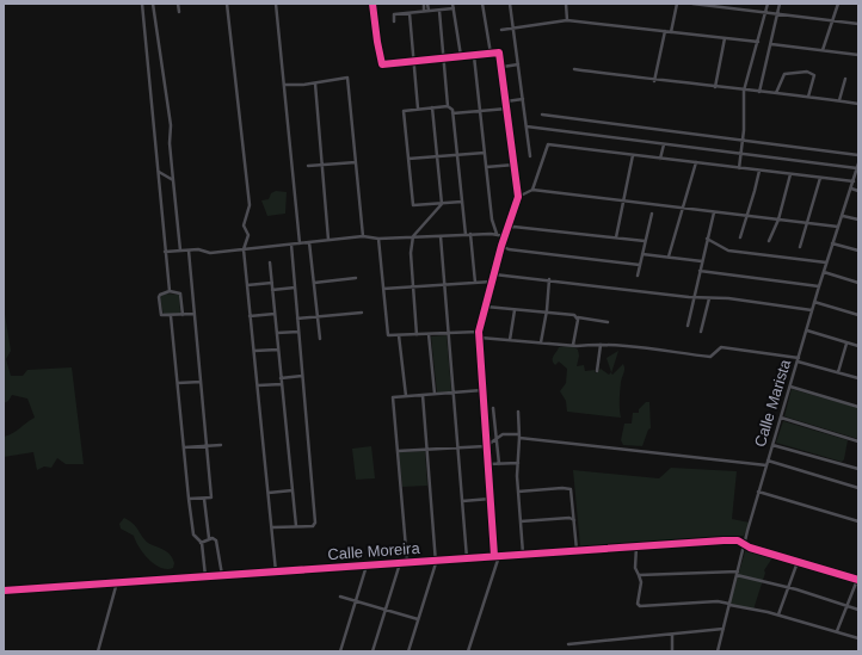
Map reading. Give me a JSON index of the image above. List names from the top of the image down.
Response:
{
  "streets": {
    "street": ["Calle Marista", "Calle Moreira"]
  },
  "crossings": [
    ["Calle Marista", "Calle Moreira"]
  ]
}
